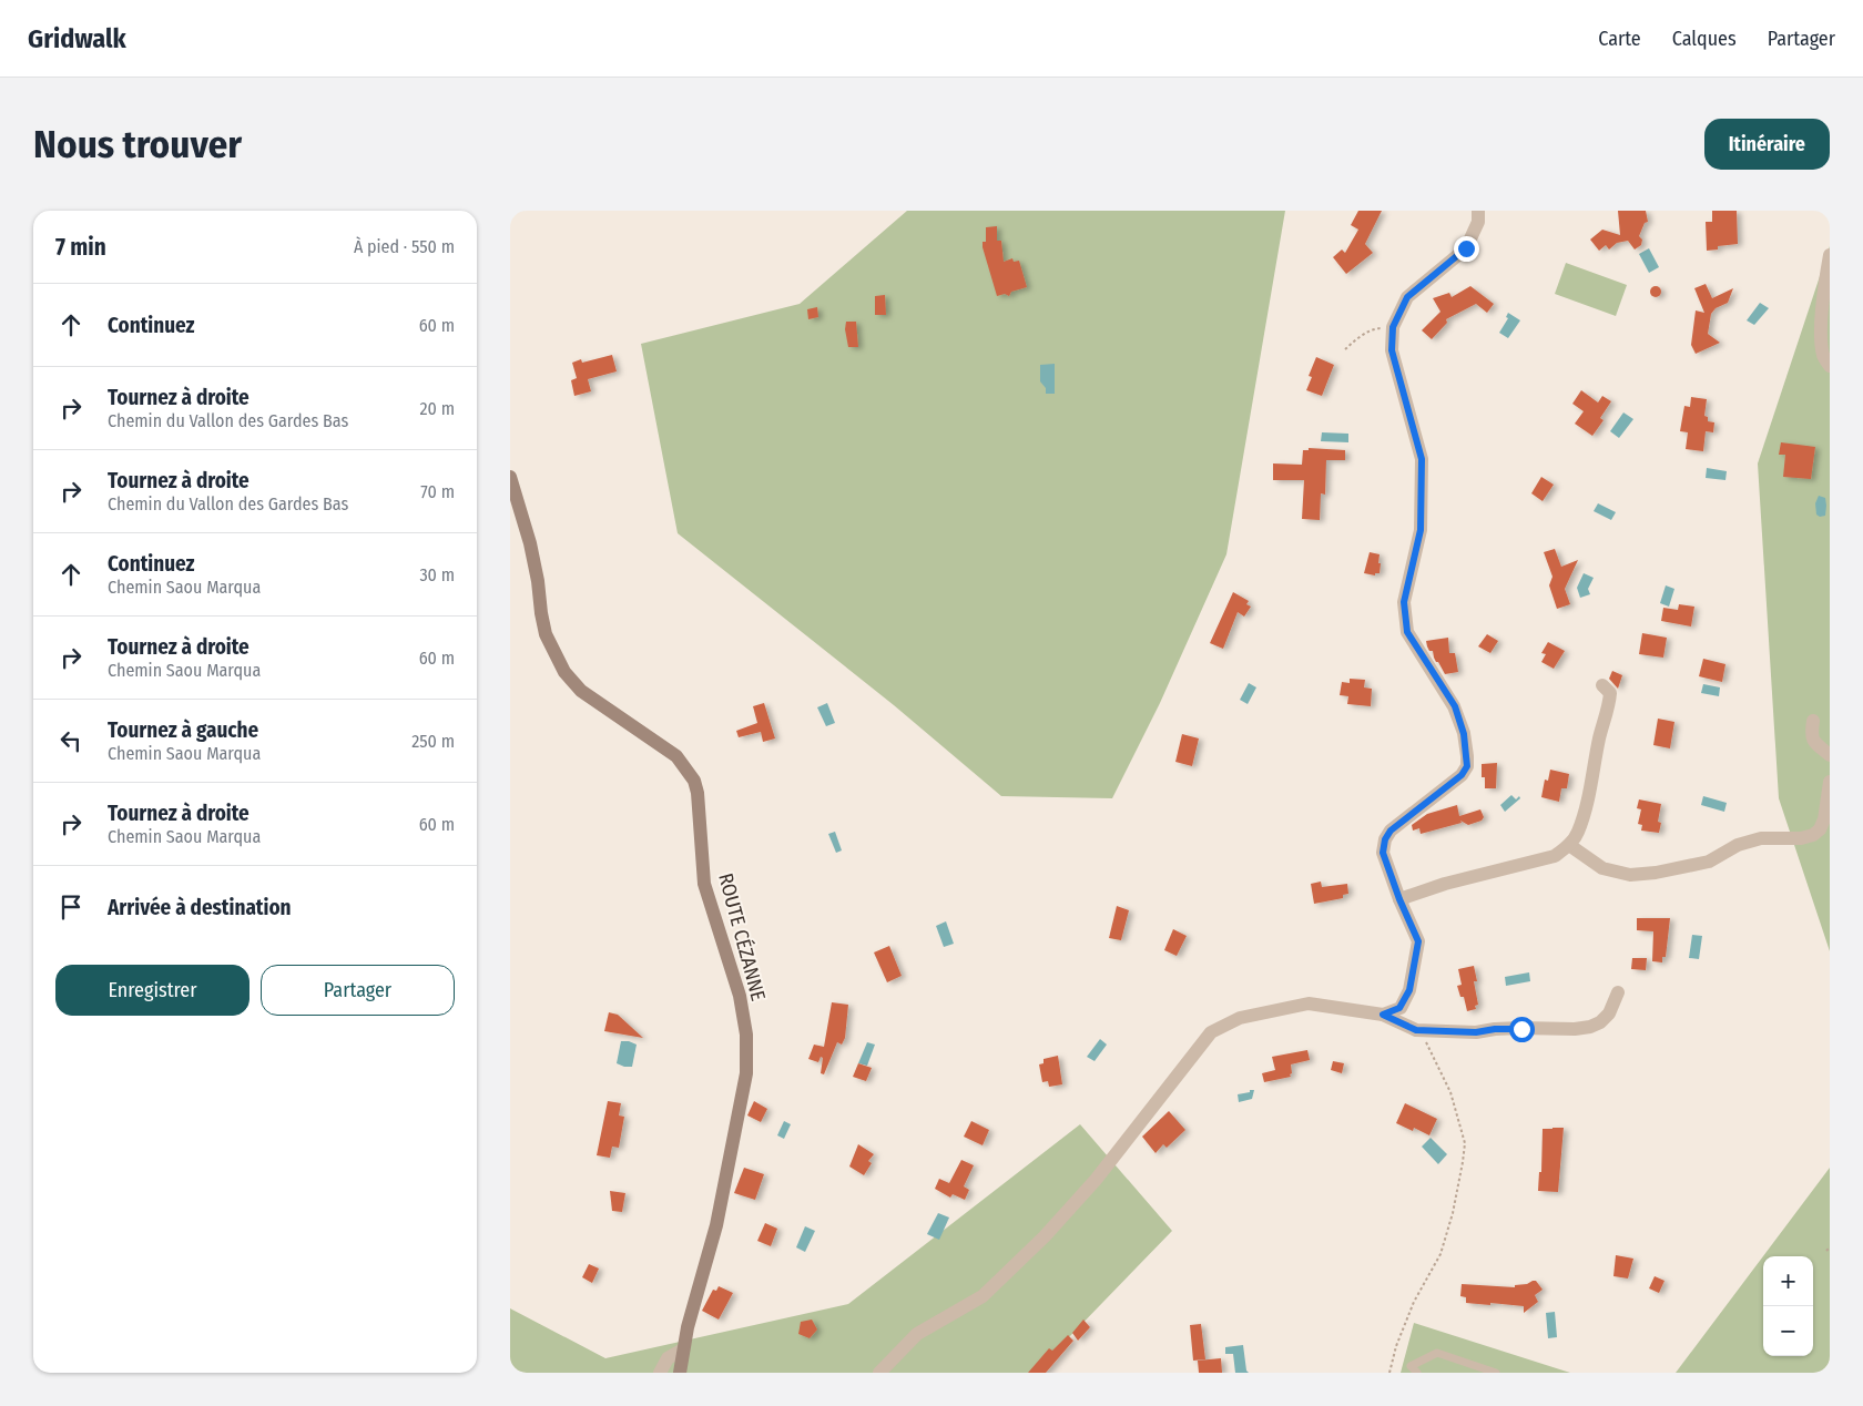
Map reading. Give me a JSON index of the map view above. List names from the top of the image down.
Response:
{
  "streets": {
    "street": ["ROUTE CÉZANNE"]
  },
  "page": {
    "header": "Gridwalk",
    "nav": ["Carte", "Calques", "Partager"],
    "buttons": [
      "Itinéraire",
      ["Enregistrer", "Partager"]
    ],
    "title": "Nous trouver",
    "heading": ["7 min", "À pied · 550 m"],
    "list": [
      ["Continuez", "60 m"],
      ["Tournez à droite", "Chemin du Vallon des Gardes Bas", "20 m"],
      ["Tournez à droite", "Chemin du Vallon des Gardes Bas", "70 m"],
      ["Continuez", "Chemin Saou Marqua", "30 m"],
      ["Tournez à droite", "Chemin Saou Marqua", "60 m"],
      ["Tournez à gauche", "Chemin Saou Marqua", "250 m"],
      ["Tournez à droite", "Chemin Saou Marqua", "60 m"],
      "Arrivée à destination"
    ],
    "map_buttons": ["+", "−"]
  }
}
